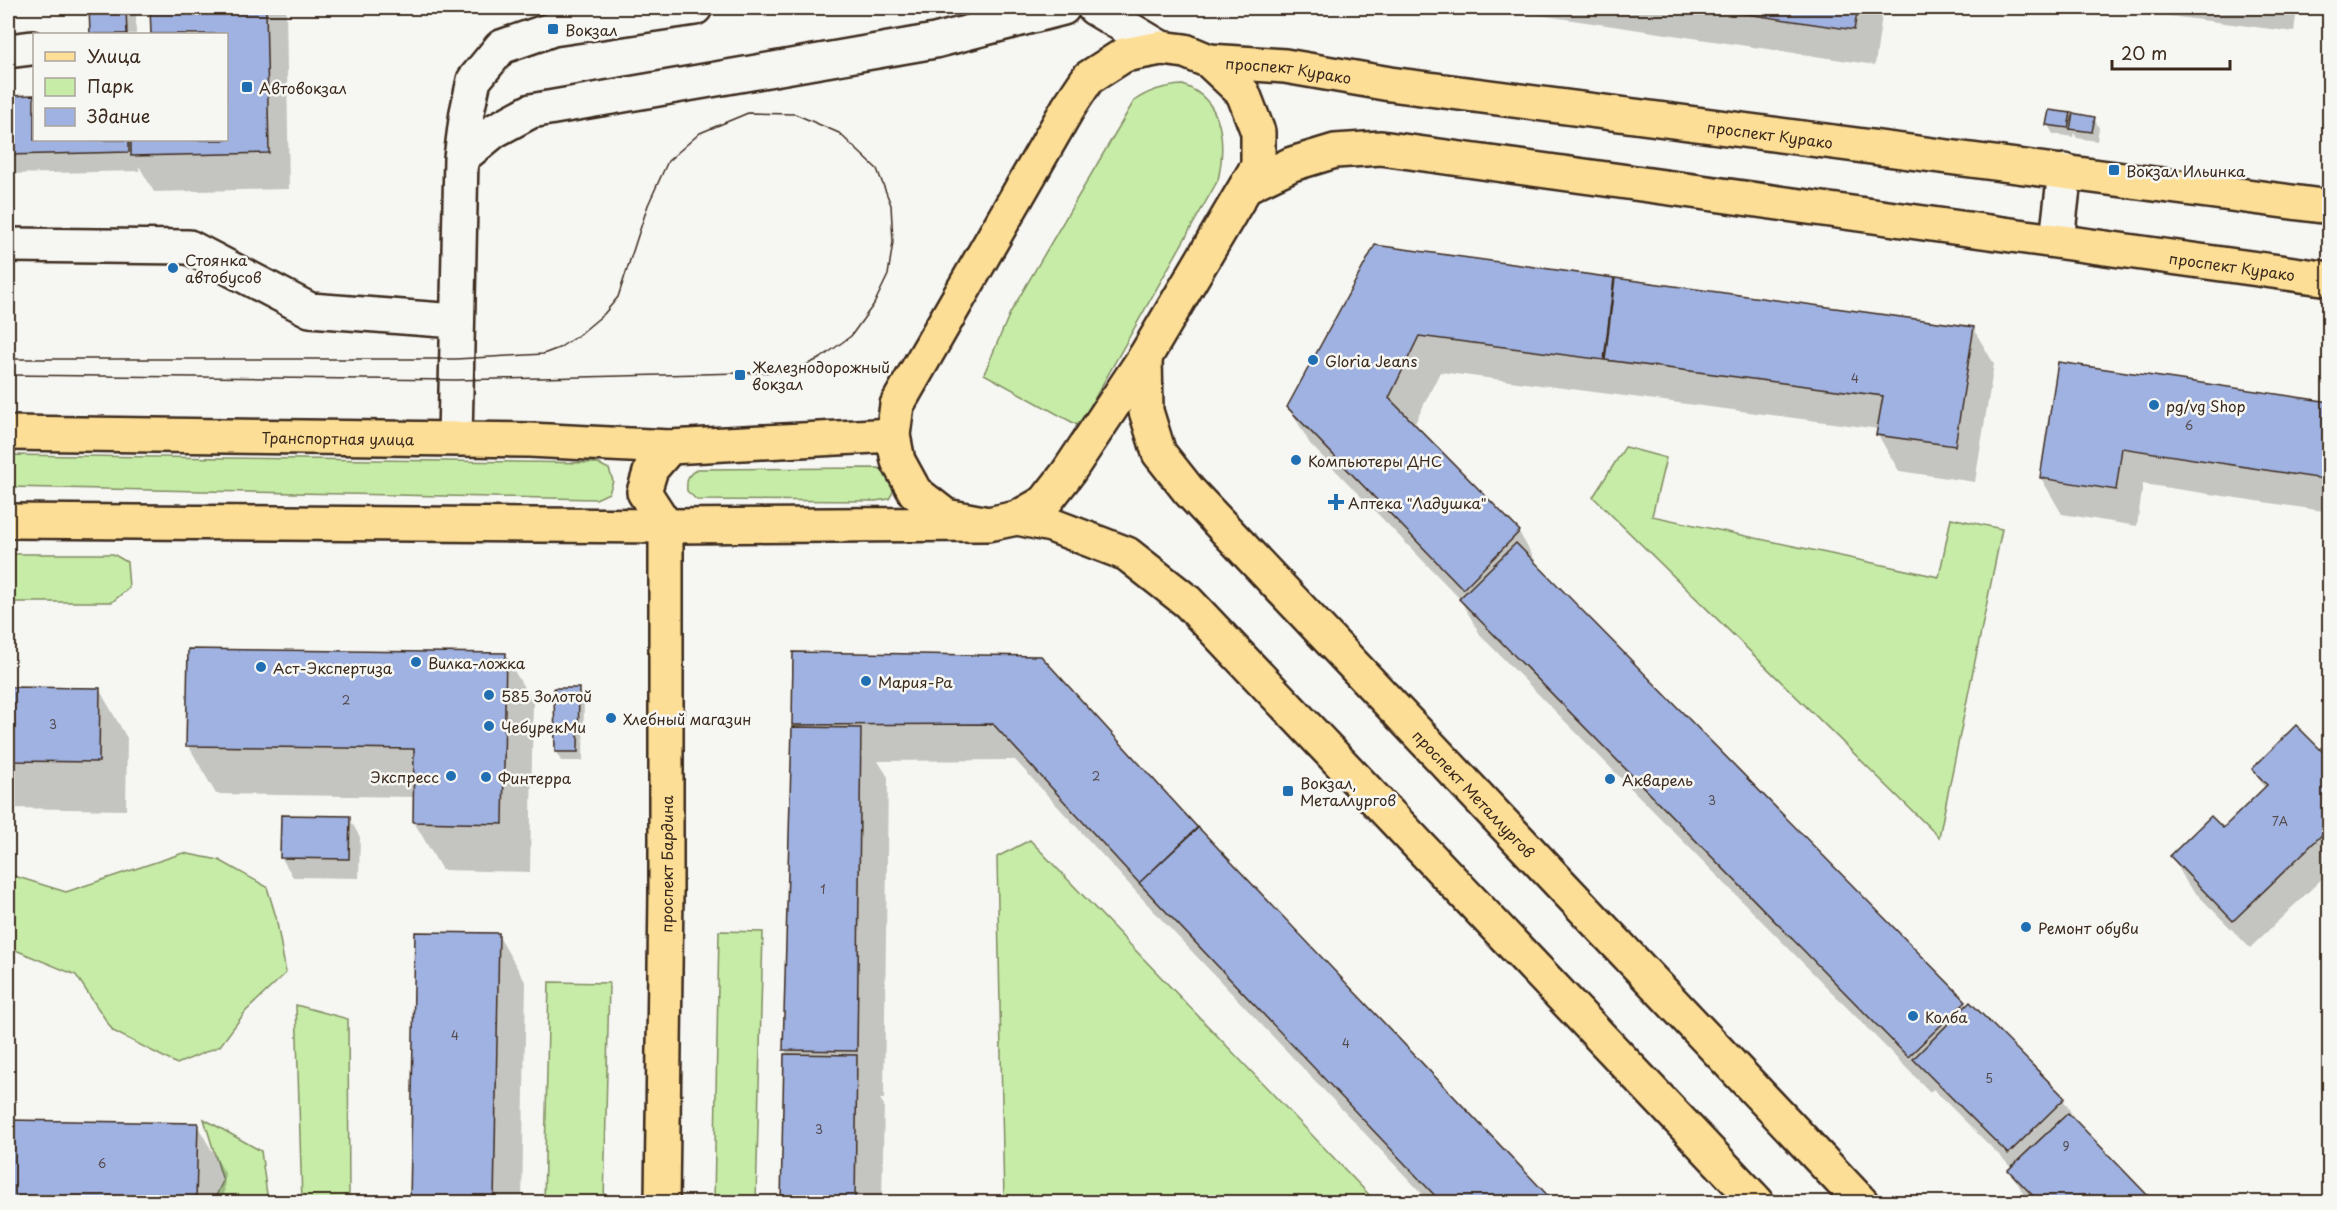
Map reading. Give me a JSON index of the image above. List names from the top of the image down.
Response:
{
  "streets": {
    "main road": [
      "проспект Курако",
      "Транспортная улица",
      "проспект Металлургов",
      "проспект Бардина"
    ]
  },
  "places": {
    "transit": [
      "Вокзал",
      "Автовокзал",
      "Вокзал Ильинка",
      "Железнодорожный вокзал",
      "Вокзал, Металлургов"
    ],
    "other": [
      "Стоянка автобусов",
      "Gloria Jeans",
      "pg/vg Shop",
      "Компьютеры ДНС",
      "Вилка-ложка",
      "Аст-Экспертиза",
      "Мария-Ра",
      "585 Золотой",
      "Хлебный магазин",
      "ЧебурекМи",
      "Экспресс",
      "Финтерра",
      "Акварель",
      "Ремонт обуви",
      "Колба"
    ],
    "health": ["Аптека \"Ладушка\""]
  },
  "house_numbers": [
    "4",
    "6",
    "2",
    "3",
    "2",
    "3",
    "7А",
    "1",
    "4",
    "4",
    "5",
    "3",
    "9",
    "6"
  ],
  "legend": ["Улица", "Парк", "Здание"],
  "scale_bar": "20 m"
}
